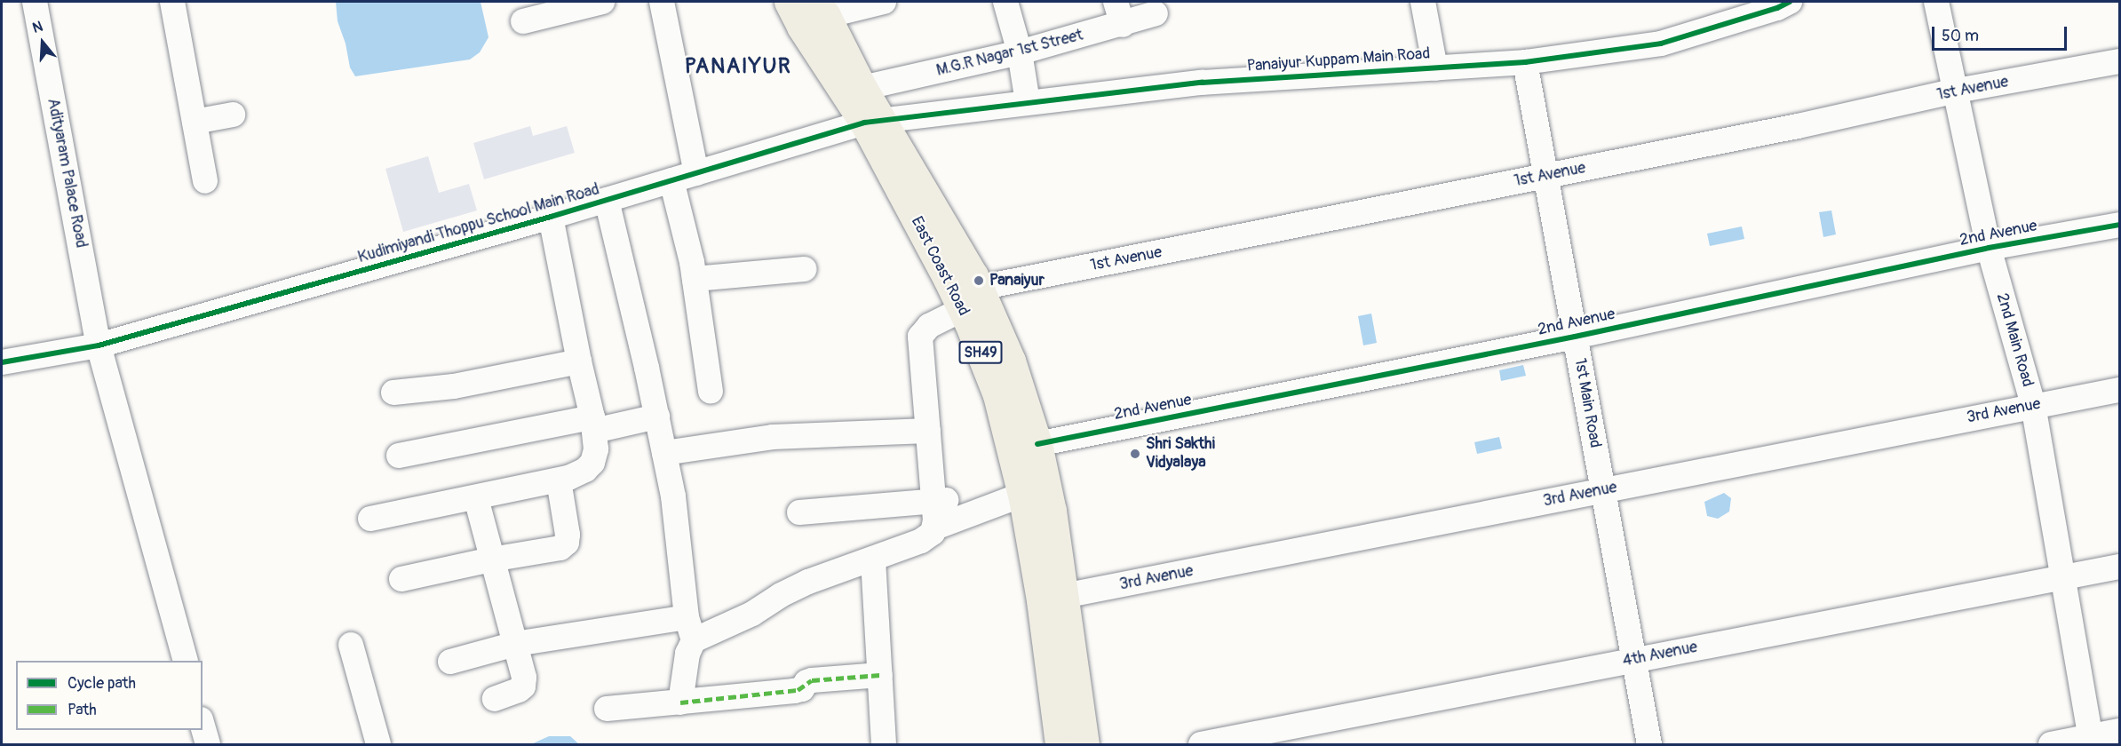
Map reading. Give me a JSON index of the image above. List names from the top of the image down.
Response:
{
  "streets": {
    "main road": ["East Coast Road", "SH49"],
    "street": [
      "M.G.R Nagar 1st Street",
      "Panaiyur Kuppam Main Road",
      "1st Avenue",
      "Adityaram Palace Road",
      "Kudimiyandi Thoppu School Main Road",
      "2nd Avenue",
      "2nd Main Road",
      "1st Main Road",
      "3rd Avenue",
      "4th Avenue"
    ]
  },
  "crossings": [
    ["M.G.R Nagar 1st Street", "East Coast Road"],
    ["Panaiyur Kuppam Main Road", "Kudimiyandi Thoppu School Main Road"],
    ["Panaiyur Kuppam Main Road", "East Coast Road"],
    ["Panaiyur Kuppam Main Road", "1st Main Road"],
    ["1st Avenue", "East Coast Road"],
    ["1st Avenue", "2nd Main Road"],
    ["1st Avenue", "1st Main Road"],
    ["Adityaram Palace Road", "Kudimiyandi Thoppu School Main Road"],
    ["Kudimiyandi Thoppu School Main Road", "East Coast Road"],
    ["2nd Avenue", "East Coast Road"],
    ["2nd Avenue", "2nd Main Road"],
    ["2nd Avenue", "1st Main Road"],
    ["East Coast Road", "3rd Avenue"],
    ["2nd Main Road", "3rd Avenue"],
    ["2nd Main Road", "4th Avenue"],
    ["1st Main Road", "3rd Avenue"],
    ["1st Main Road", "4th Avenue"]
  ],
  "districts": ["PANAIYUR"],
  "places": ["Panaiyur", "Shri Sakthi Vidyalaya"],
  "legend": ["Cycle path", "Path"],
  "scale_bar": "50 m",
  "north": "top"
}
